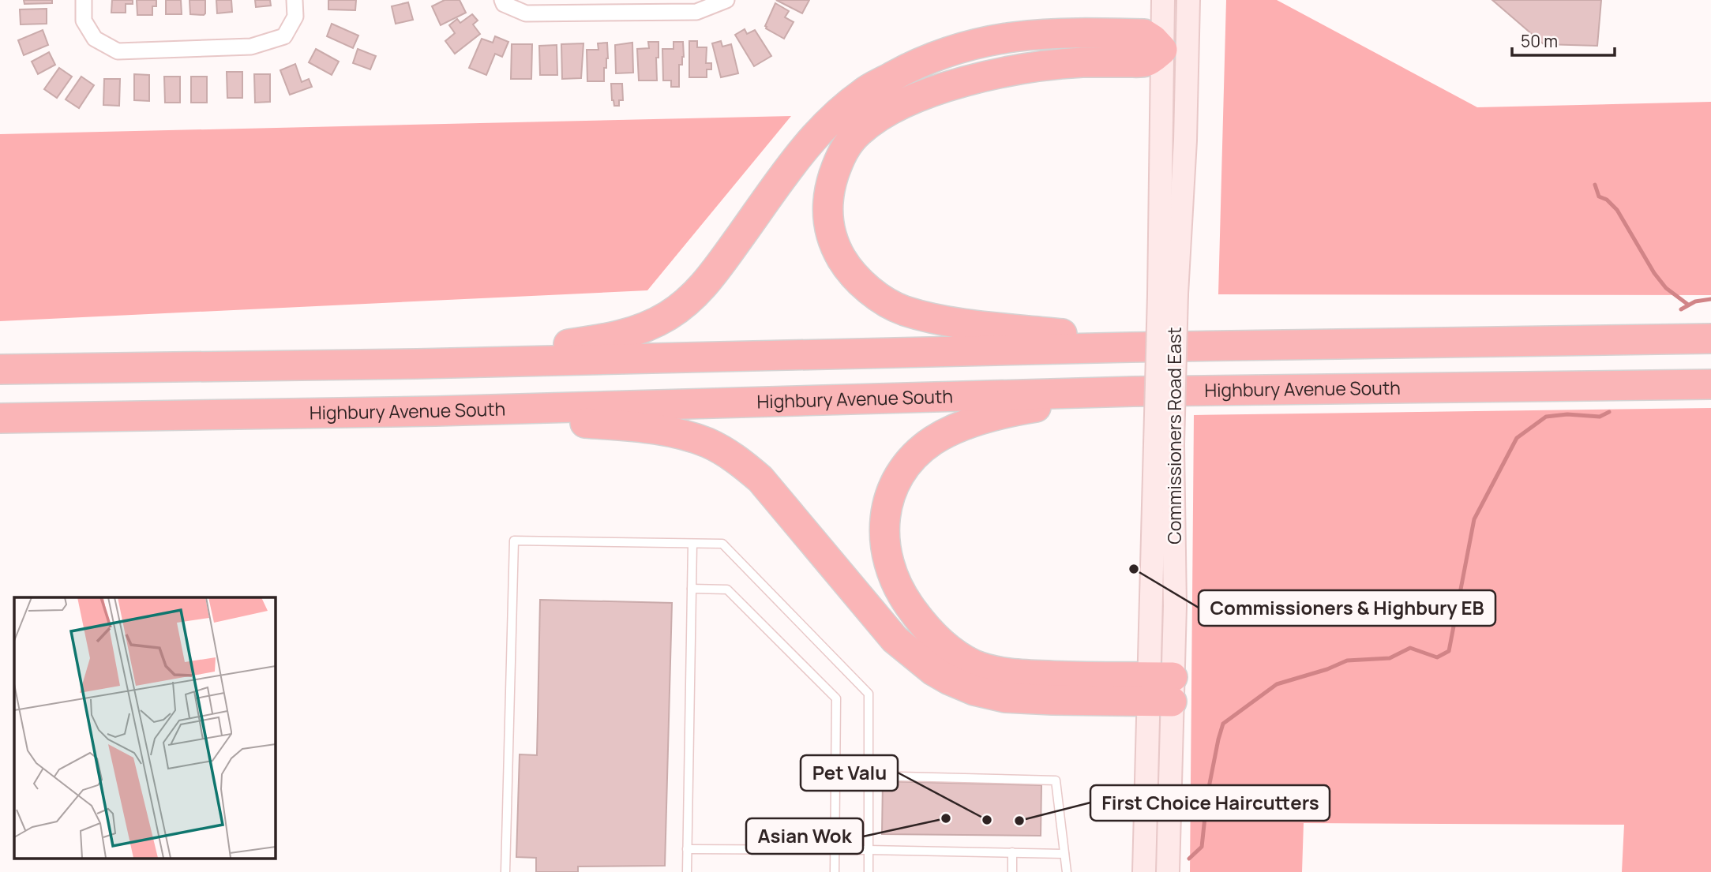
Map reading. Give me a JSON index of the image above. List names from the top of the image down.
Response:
{
  "streets": {
    "highway": ["Highbury Avenue South"],
    "main road": ["Commissioners Road East"]
  },
  "places": [
    "Commissioners & Highbury EB",
    "Asian Wok",
    "Pet Valu",
    "First Choice Haircutters"
  ],
  "scale_bar": "50 m"
}
